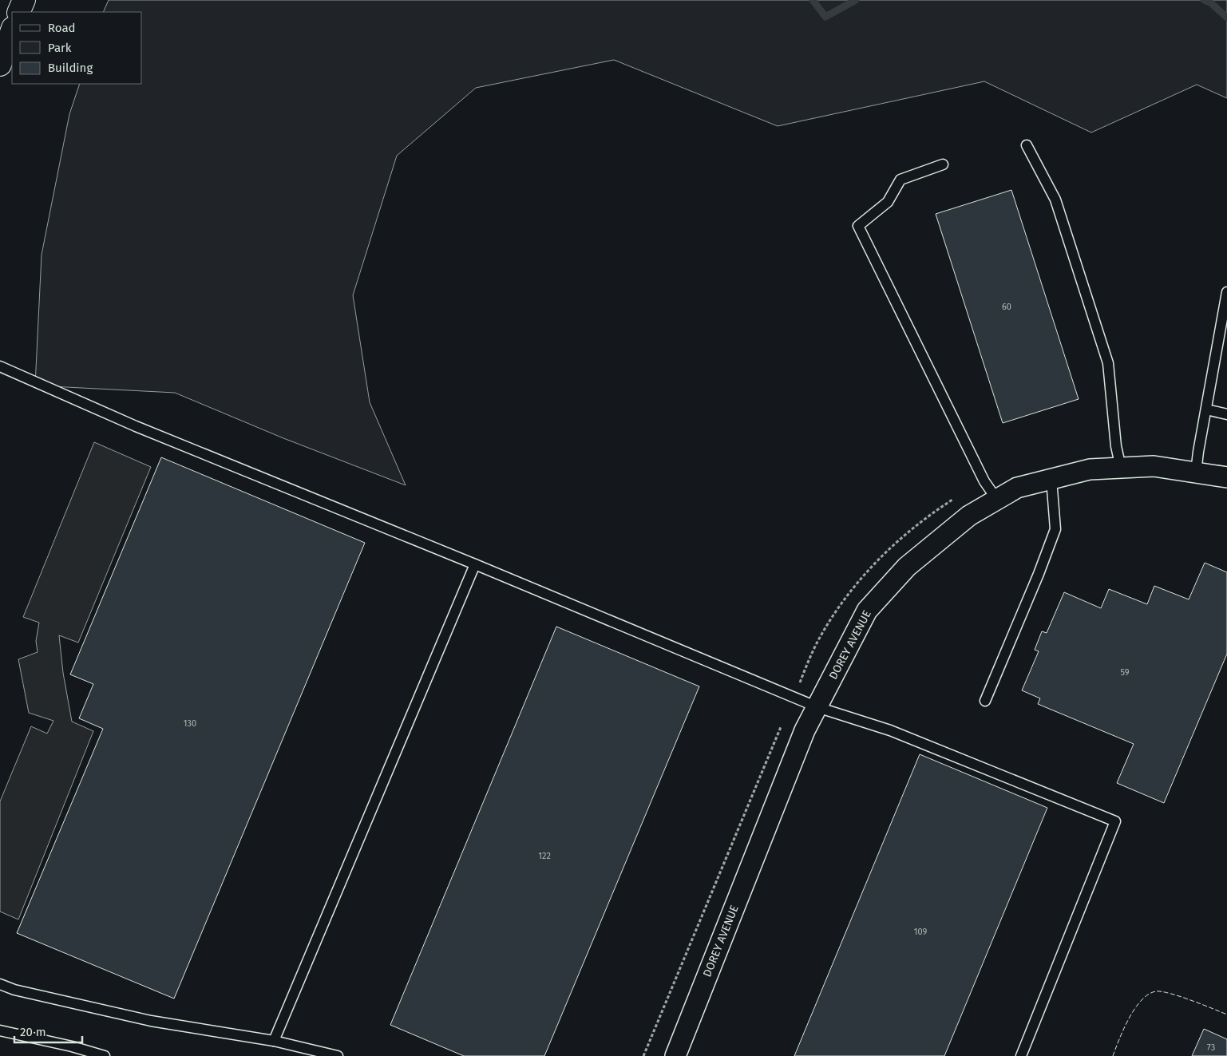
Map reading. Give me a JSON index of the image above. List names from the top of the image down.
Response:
{
  "streets": {
    "street": ["DOREY AVENUE"]
  },
  "house_numbers": [
    "60",
    "59",
    "130",
    "122",
    "109",
    "73"
  ],
  "legend": ["Road", "Park", "Building"],
  "scale_bar": "20 m"
}
